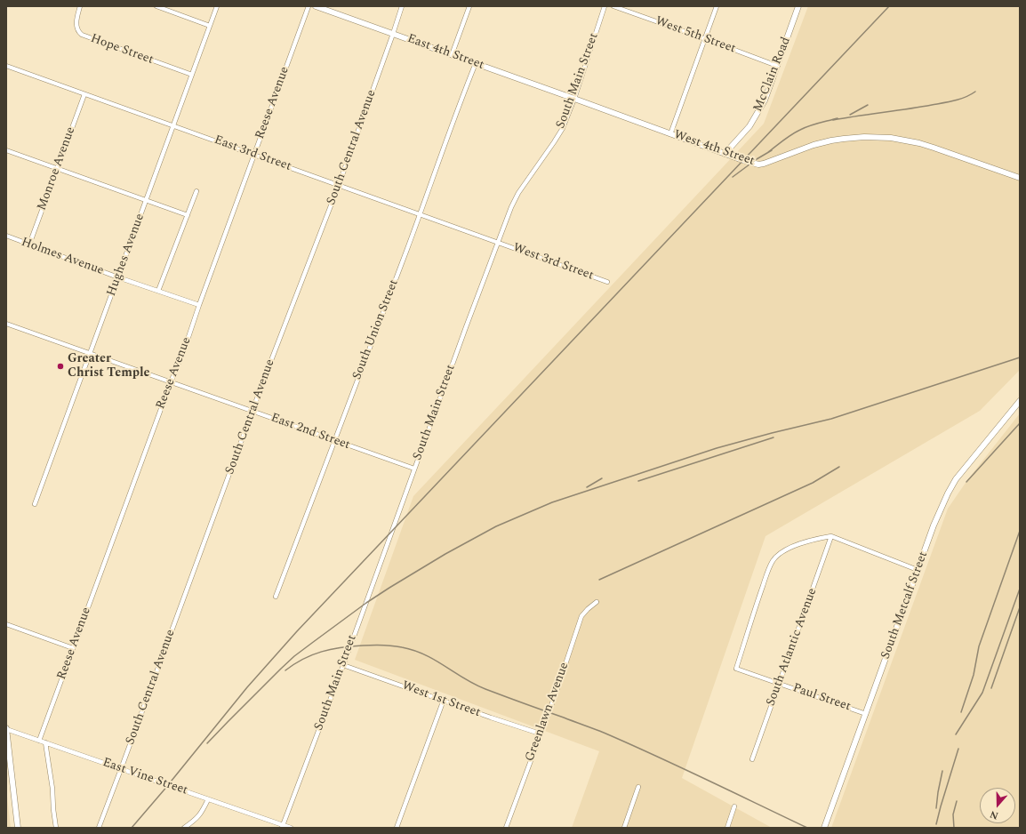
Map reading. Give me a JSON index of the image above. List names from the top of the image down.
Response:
{
  "streets": {
    "street": [
      "West 5th Street",
      "Hope Street",
      "East 4th Street",
      "McClain Road",
      "South Main Street",
      "Reese Avenue",
      "South Central Avenue",
      "West 4th Street",
      "East 3rd Street",
      "Monroe Avenue",
      "Hughes Avenue",
      "Holmes Avenue",
      "West 3rd Street",
      "South Union Street",
      "East 2nd Street",
      "South Metcalf Street",
      "South Atlantic Avenue",
      "Paul Street",
      "West 1st Street",
      "Greenlawn Avenue",
      "East Vine Street"
    ]
  },
  "crossings": [
    ["West 5th Street", "McClain Road"],
    ["Hope Street", "Hughes Avenue"],
    ["East 4th Street", "South Main Street"],
    ["East 4th Street", "South Central Avenue"],
    ["East 4th Street", "West 4th Street"],
    ["East 4th Street", "South Union Street"],
    ["McClain Road", "West 4th Street"],
    ["South Main Street", "West 4th Street"],
    ["South Main Street", "East 3rd Street"],
    ["South Main Street", "West 3rd Street"],
    ["South Main Street", "East 2nd Street"],
    ["South Main Street", "West 1st Street"],
    ["South Main Street", "East Vine Street"],
    ["Reese Avenue", "East 3rd Street"],
    ["Reese Avenue", "Holmes Avenue"],
    ["Reese Avenue", "East 2nd Street"],
    ["Reese Avenue", "East Vine Street"],
    ["South Central Avenue", "East 3rd Street"],
    ["South Central Avenue", "East 2nd Street"],
    ["South Central Avenue", "East Vine Street"],
    ["East 3rd Street", "Monroe Avenue"],
    ["East 3rd Street", "Hughes Avenue"],
    ["East 3rd Street", "West 3rd Street"],
    ["East 3rd Street", "South Union Street"],
    ["Monroe Avenue", "Holmes Avenue"],
    ["Hughes Avenue", "Holmes Avenue"],
    ["Hughes Avenue", "East 2nd Street"],
    ["South Union Street", "East 2nd Street"],
    ["South Metcalf Street", "Paul Street"],
    ["South Atlantic Avenue", "Paul Street"],
    ["West 1st Street", "Greenlawn Avenue"]
  ],
  "places": ["Greater Christ Temple"],
  "north": "bottom"
}
